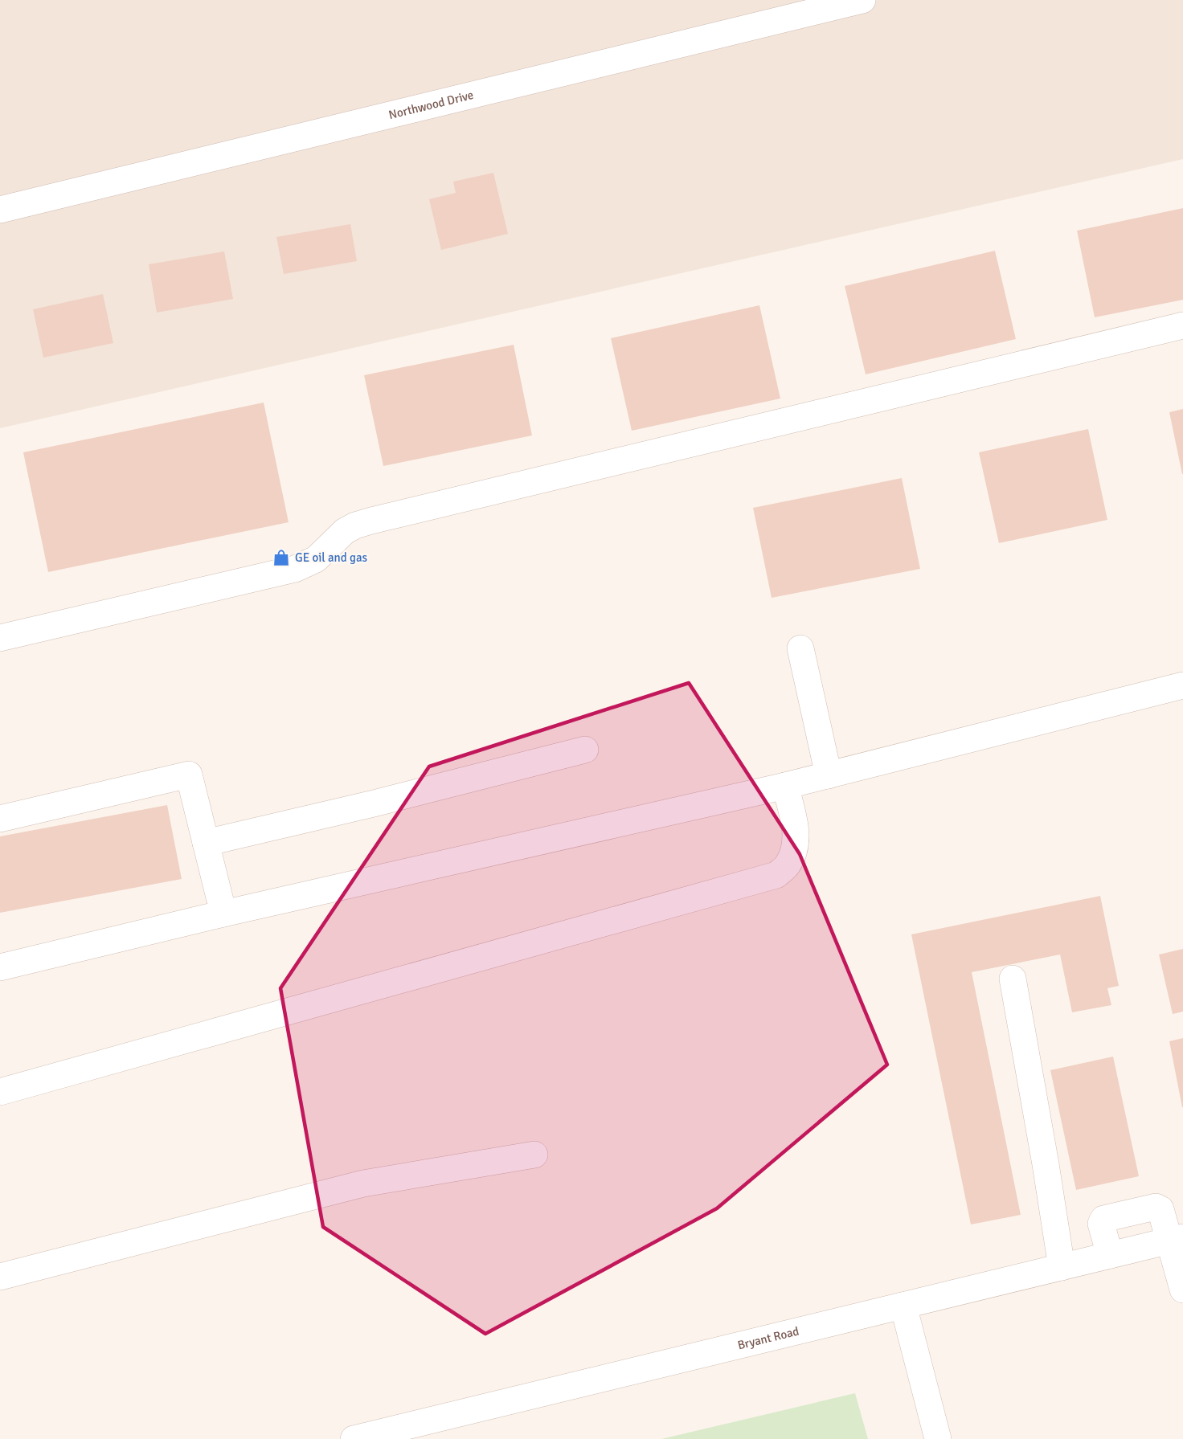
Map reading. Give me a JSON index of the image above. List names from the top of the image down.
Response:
{
  "streets": {
    "street": ["Northwood Drive", "Bryant Road"]
  },
  "places": {
    "shop": ["GE oil and gas"]
  }
}
